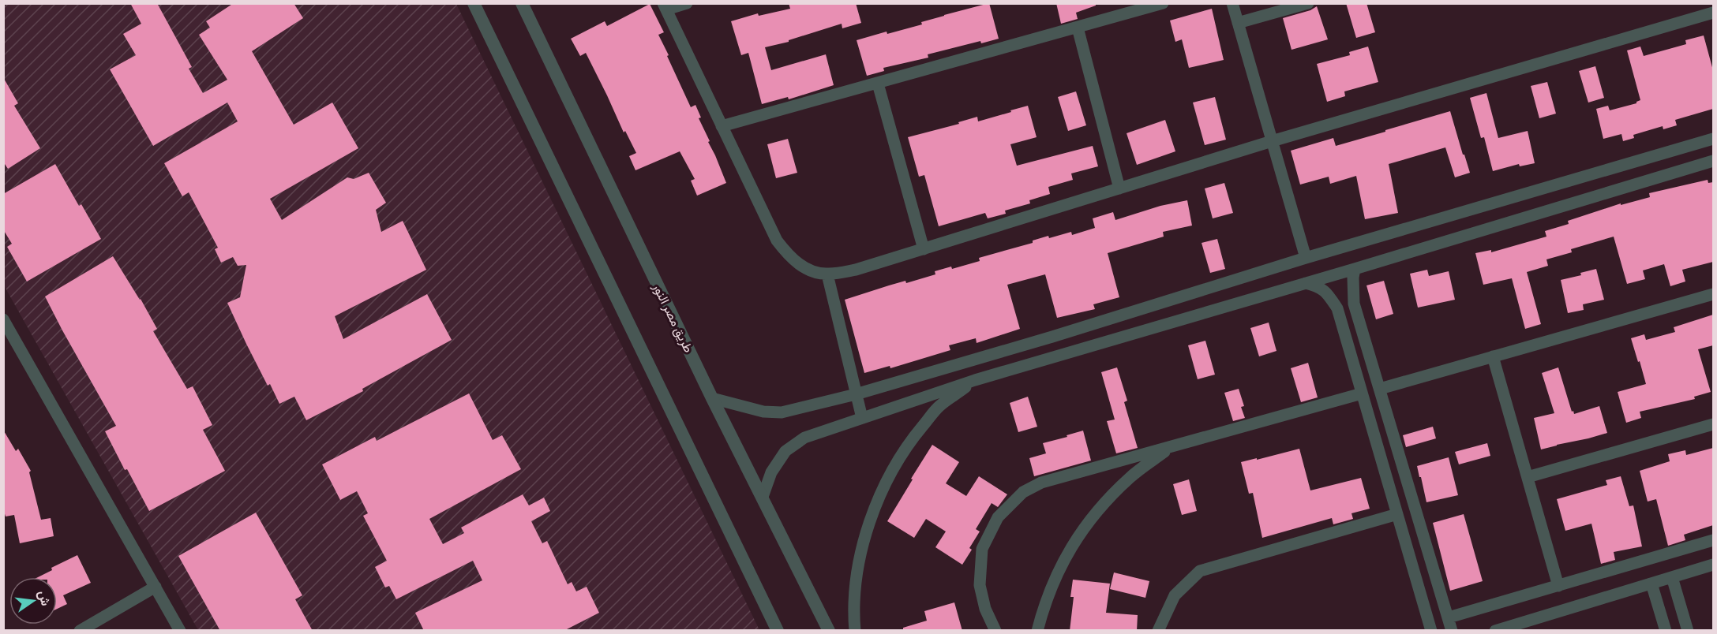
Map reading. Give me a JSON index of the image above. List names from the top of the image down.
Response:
{
  "streets": {
    "street": ["طريق مصر النور"]
  },
  "north": "right"
}
